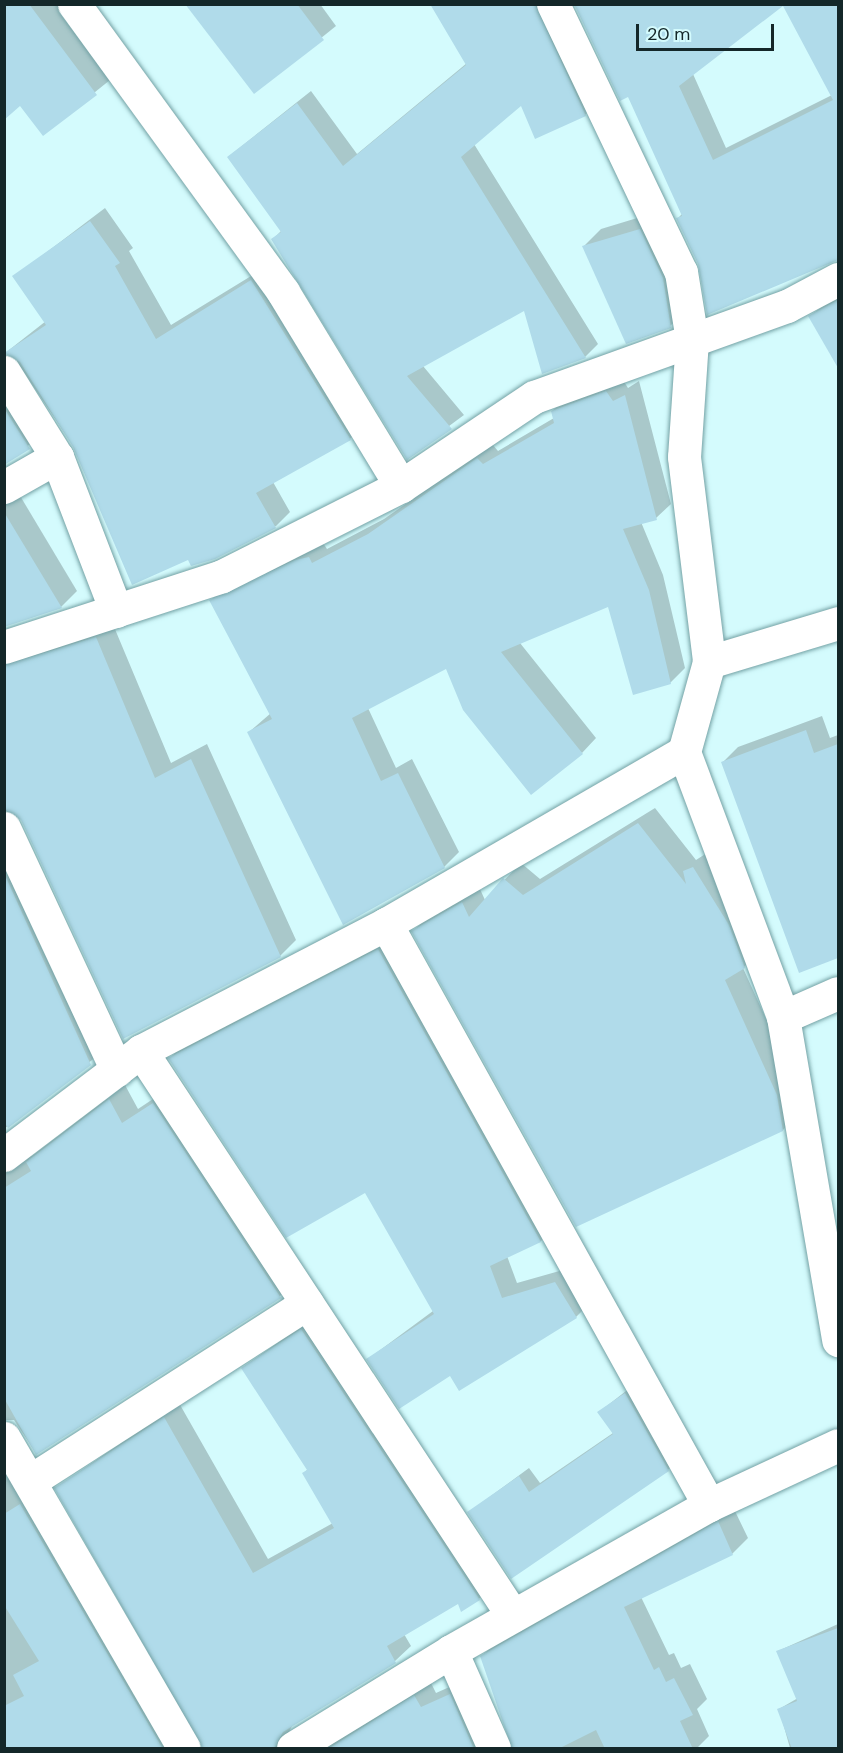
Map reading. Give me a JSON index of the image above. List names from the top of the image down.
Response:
{
  "scale_bar": "20 m"
}
